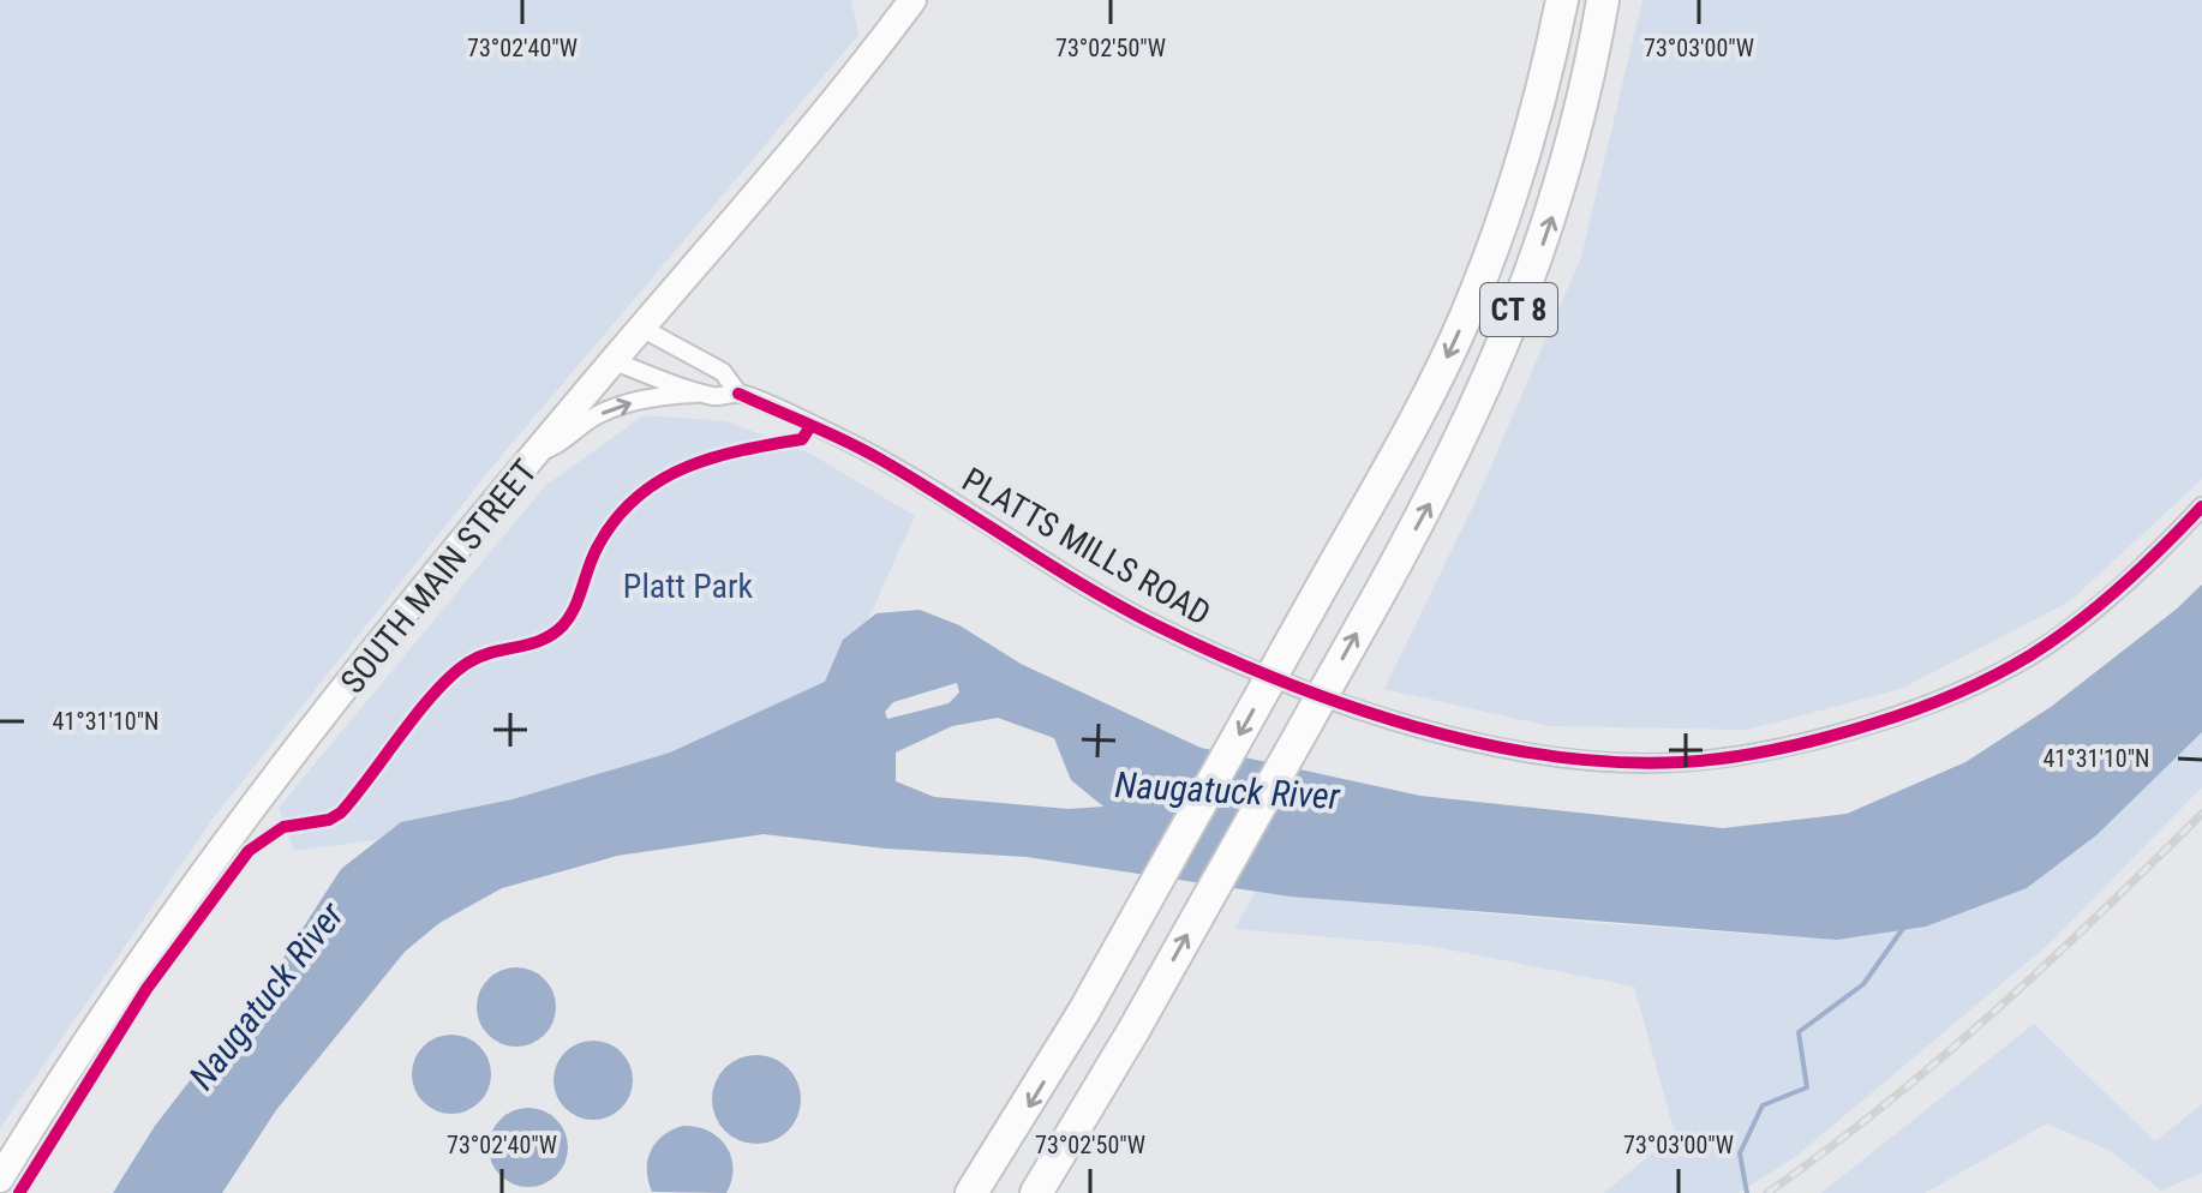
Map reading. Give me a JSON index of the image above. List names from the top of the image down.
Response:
{
  "streets": {
    "highway": ["CT 8"],
    "main road": ["SOUTH MAIN STREET"],
    "street": ["PLATTS MILLS ROAD"]
  },
  "crossings": [
    ["PLATTS MILLS ROAD", "SOUTH MAIN STREET"]
  ],
  "water": ["Naugatuck River"],
  "parks": ["Platt Park"],
  "coordinates": [
    "73°02'40\"W",
    "73°02'50\"W",
    "73°03'00\"W",
    "41°31'10\"N"
  ]
}
